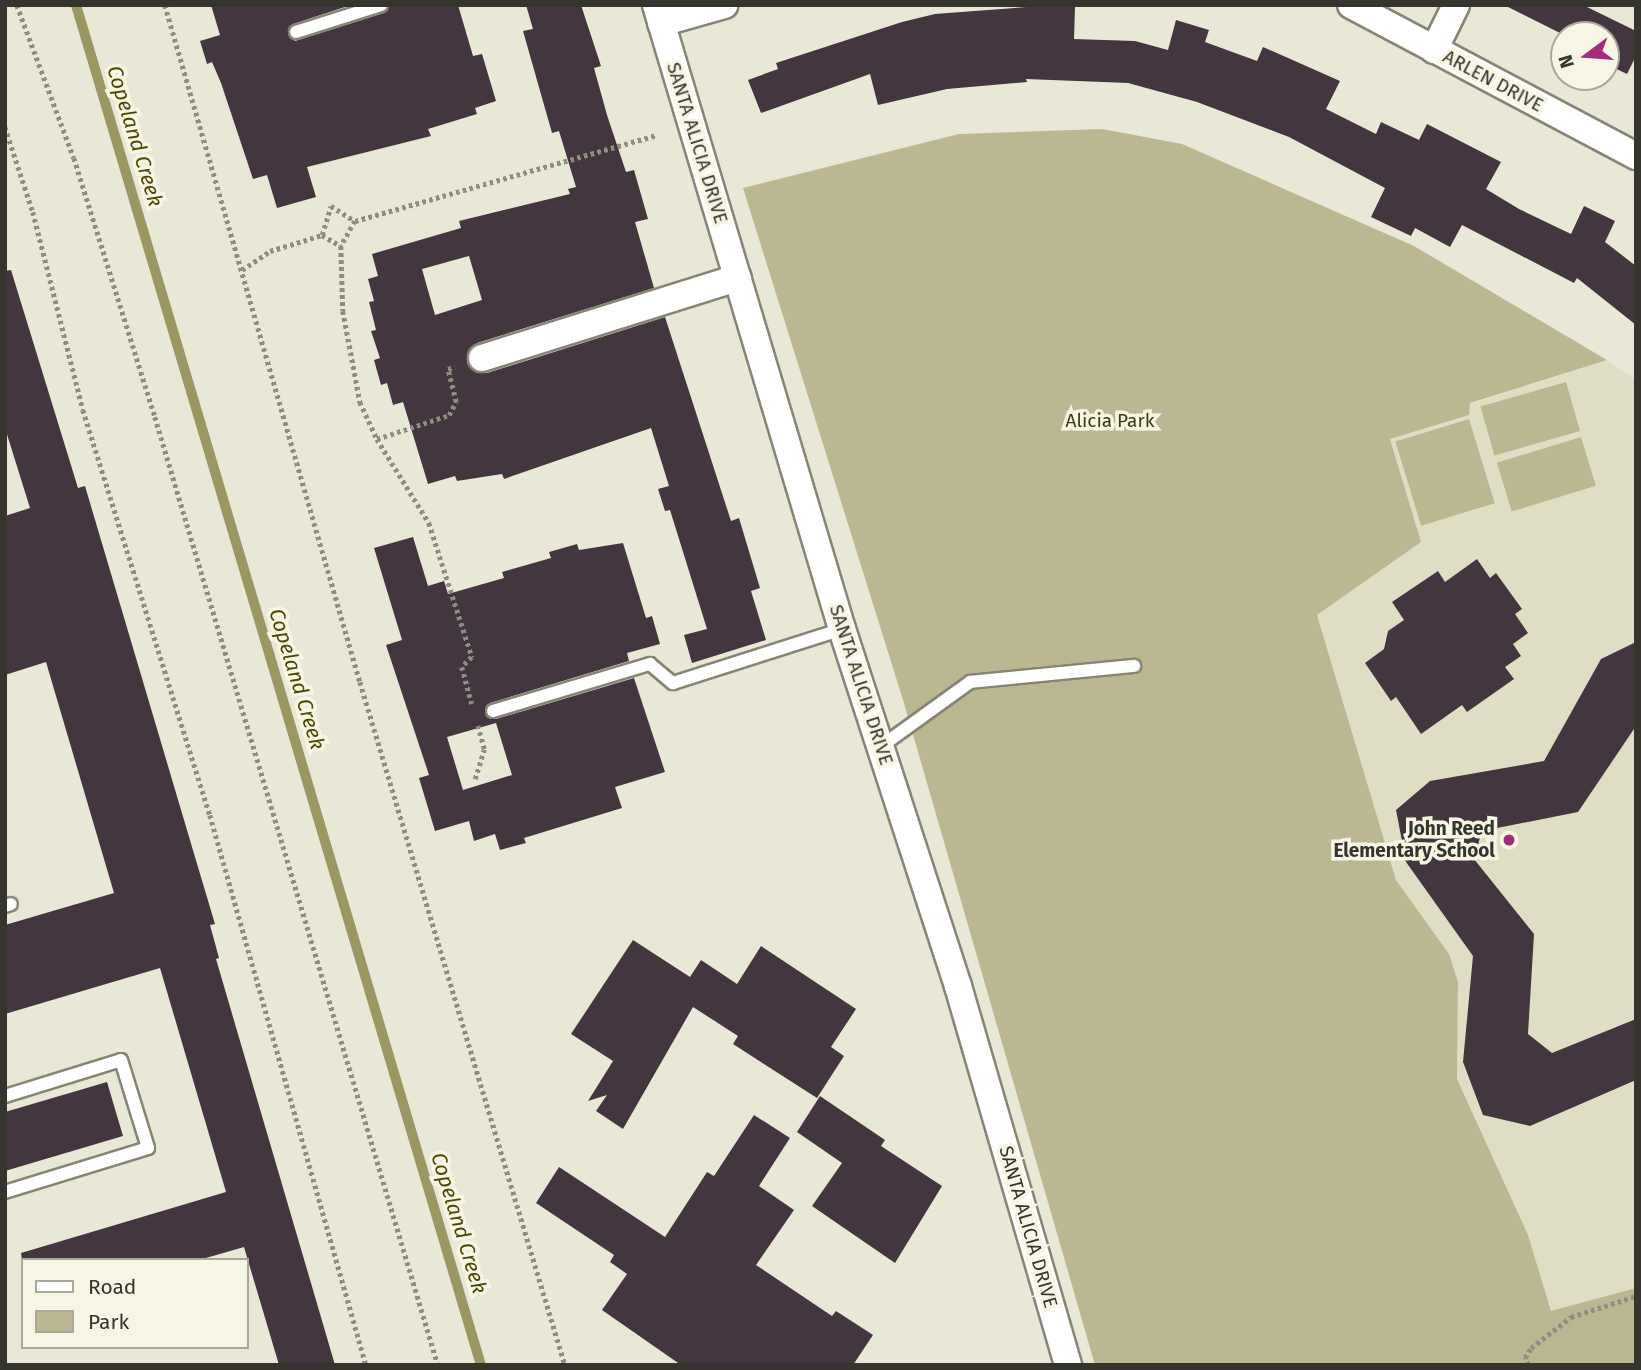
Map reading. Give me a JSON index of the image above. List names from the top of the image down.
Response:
{
  "streets": {
    "street": ["ARLEN DRIVE", "SANTA ALICIA DRIVE"]
  },
  "water": ["Copeland Creek"],
  "parks": ["Alicia Park"],
  "places": ["John Reed Elementary School"],
  "legend": ["Road", "Park"],
  "north": "left"
}
